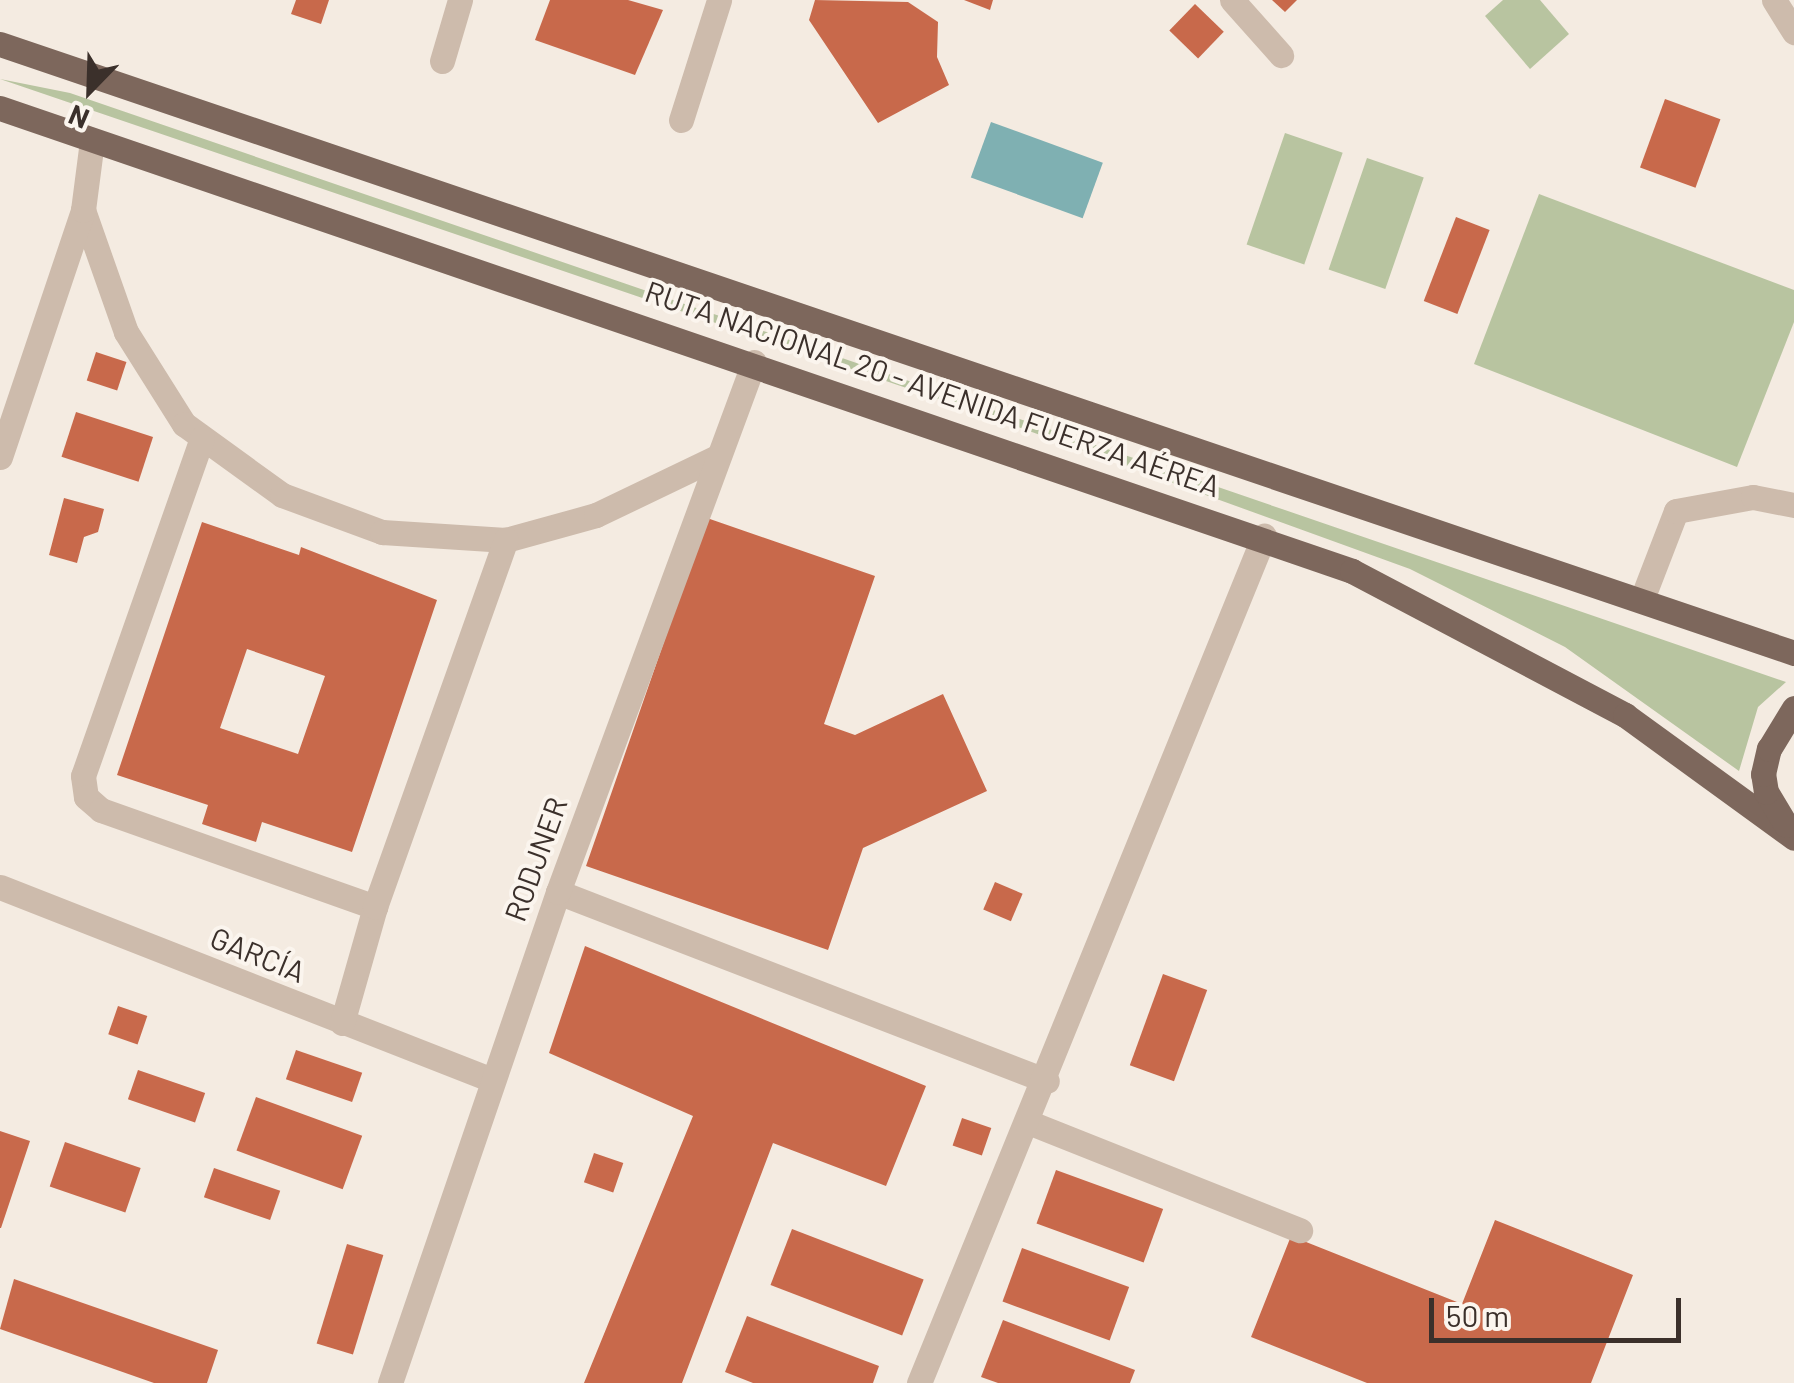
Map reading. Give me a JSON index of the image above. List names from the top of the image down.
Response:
{
  "streets": {
    "main road": ["RUTA NACIONAL 20 - AVENIDA FUERZA AÉREA"],
    "street": ["RODJNER", "GARCÍA"]
  },
  "crossings": [
    ["RUTA NACIONAL 20 - AVENIDA FUERZA AÉREA", "RODJNER"],
    ["RODJNER", "GARCÍA"]
  ],
  "scale_bar": "50 m",
  "north": "bottom left"
}
